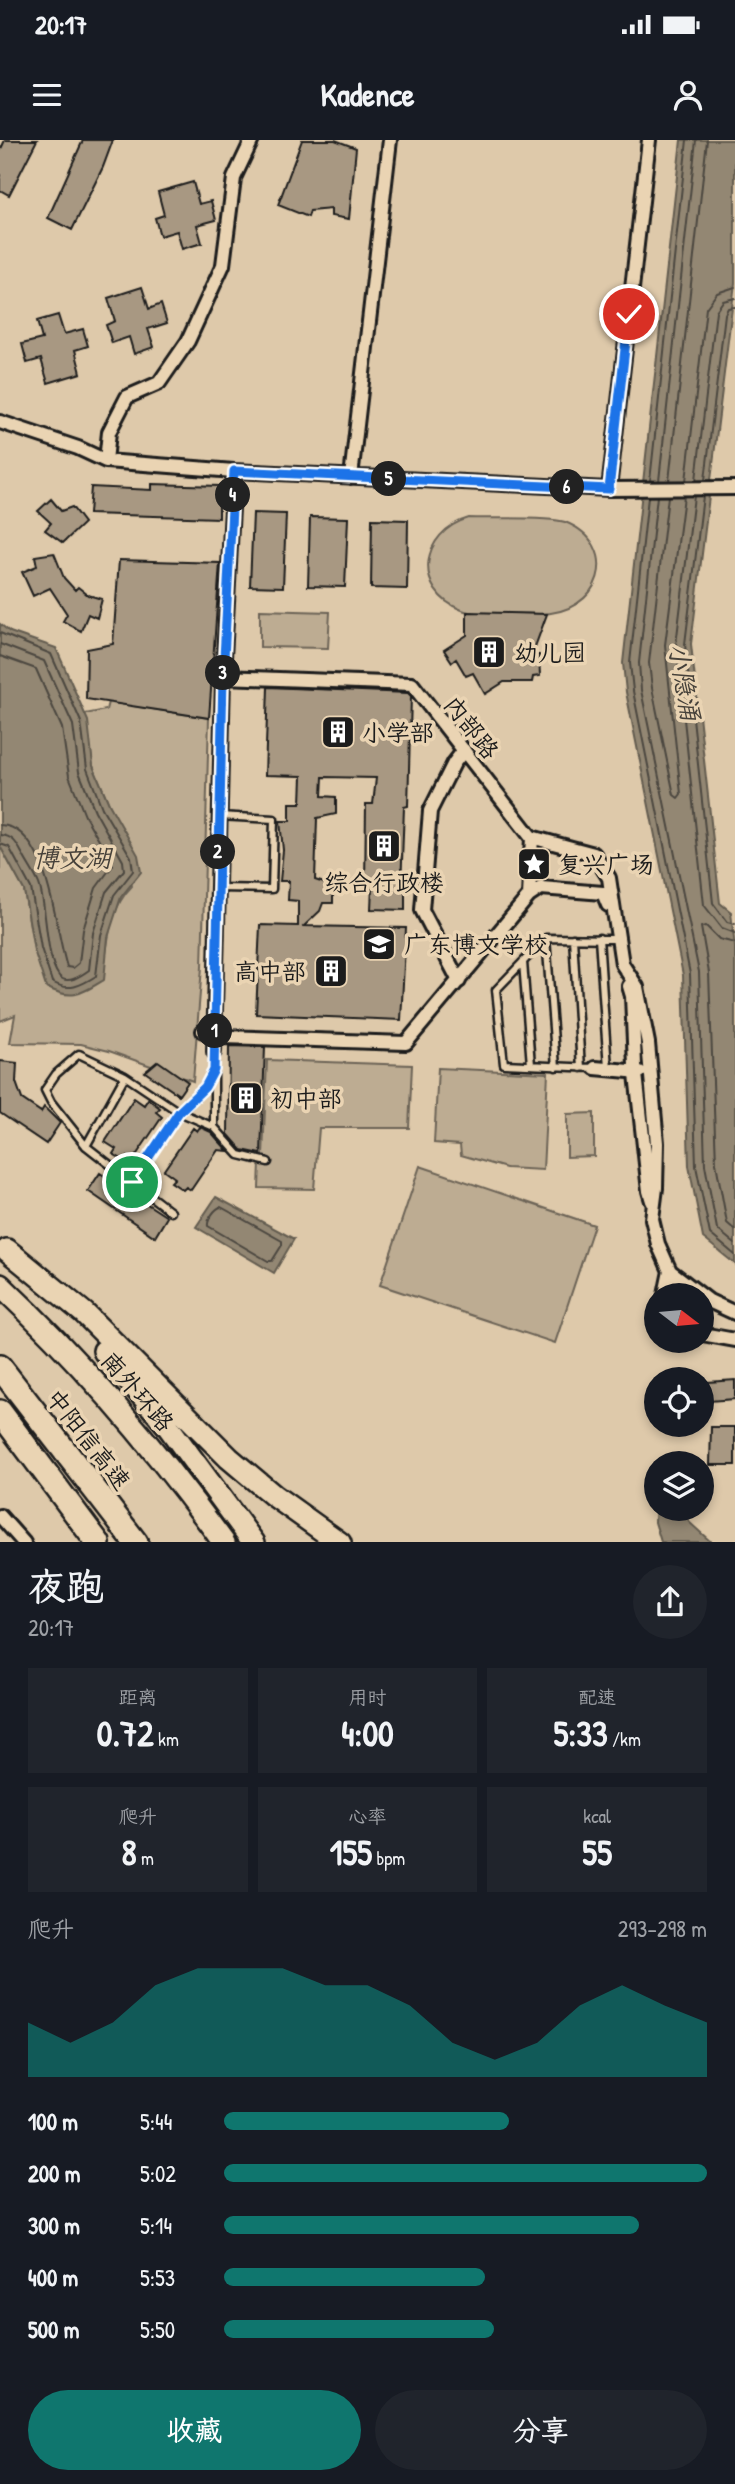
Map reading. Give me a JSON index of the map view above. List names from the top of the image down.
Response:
{
  "streets": {
    "highway": ["南外环路", "中阳信高速"],
    "street": ["内部路"]
  },
  "water": ["小隐涌", "博文湖"],
  "places": {
    "building": [
      "幼儿园",
      "小学部",
      "综合行政楼",
      "高中部",
      "初中部"
    ],
    "place": ["复兴广场"],
    "school or university": ["广东博文学校"]
  },
  "north": "right",
  "page": {
    "status": "20:17",
    "header": "Kadence",
    "pins": [
      "5",
      "6",
      "4",
      "3",
      "2",
      "1"
    ],
    "heading": ["夜跑", "20:17"],
    "stats": [
      ["距离", "0.72 km"],
      ["用时", "4:00"],
      ["配速", "5:33 /km"],
      ["爬升", "8 m"],
      ["心率", "155 bpm"],
      ["kcal", "55"]
    ],
    "chart": ["爬升", "293–298 m"],
    "list": [
      {
        "name": "100 m",
        "note": "5:44"
      },
      {
        "name": "200 m",
        "note": "5:02"
      },
      {
        "name": "300 m",
        "note": "5:14"
      },
      {
        "name": "400 m",
        "note": "5:53"
      },
      {
        "name": "500 m",
        "note": "5:50"
      }
    ],
    "buttons": ["收藏", "分享"]
  }
}
